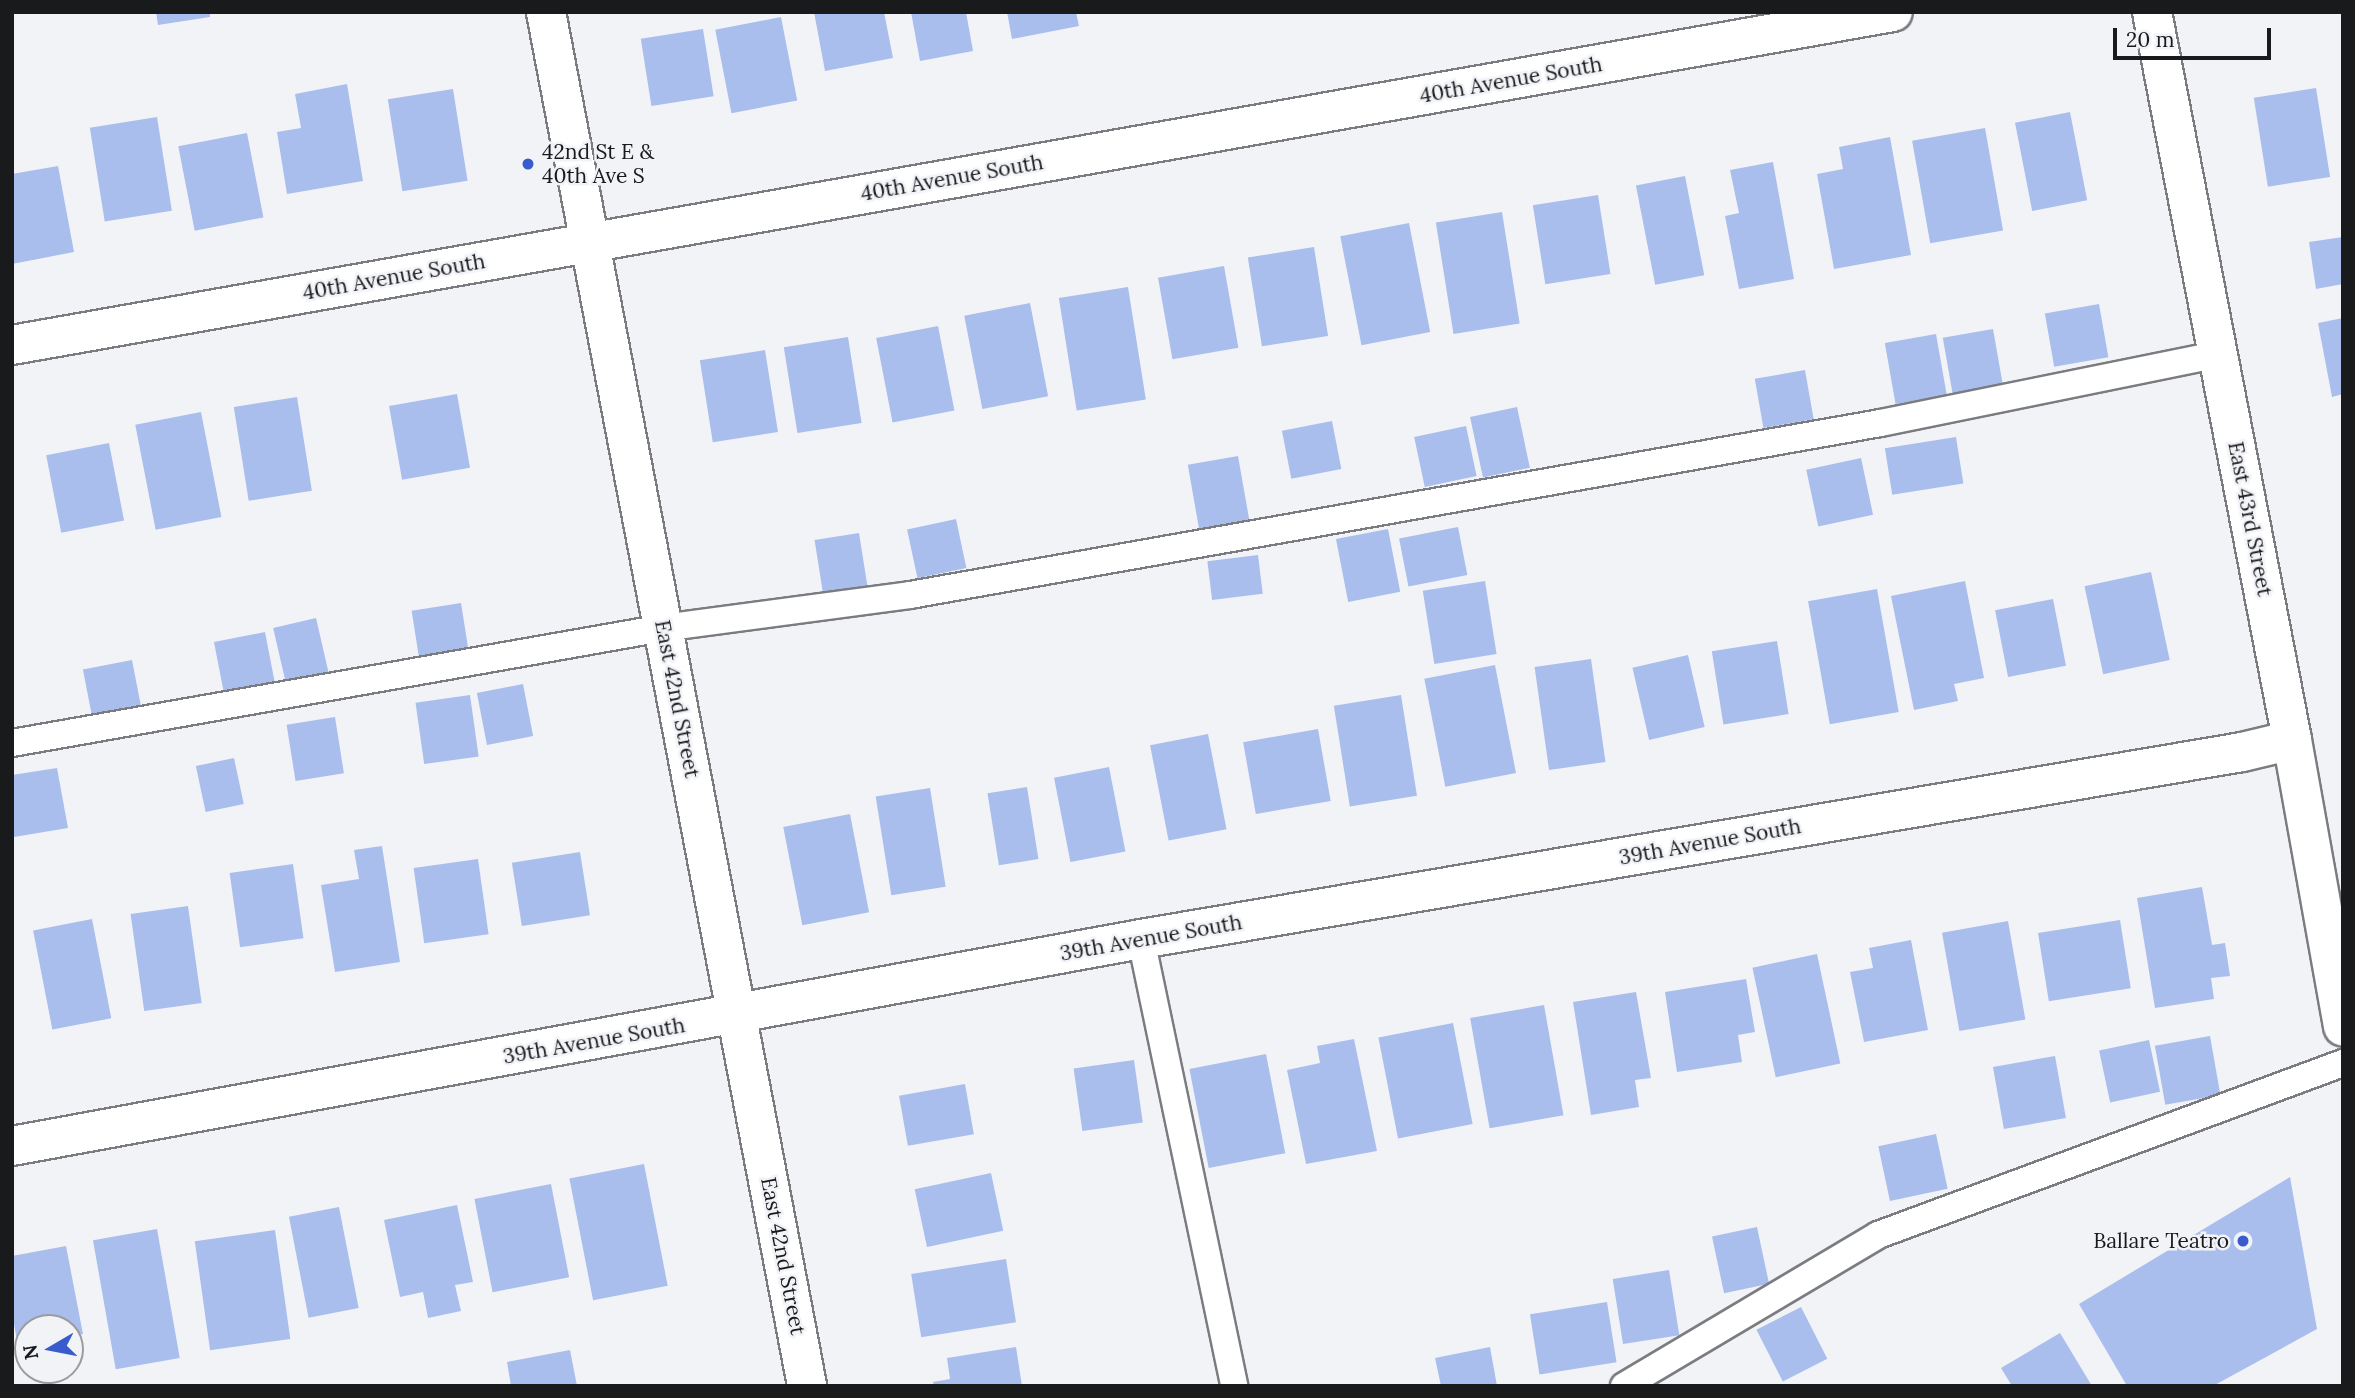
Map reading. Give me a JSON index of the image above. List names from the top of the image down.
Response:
{
  "streets": {
    "street": [
      "40th Avenue South",
      "East 43rd Street",
      "East 42nd Street",
      "39th Avenue South"
    ]
  },
  "crossings": [
    ["40th Avenue South", "East 42nd Street"],
    ["East 43rd Street", "39th Avenue South"],
    ["East 42nd Street", "39th Avenue South"]
  ],
  "places": ["42nd St E & 40th Ave S", "Ballare Teatro"],
  "scale_bar": "20 m",
  "north": "left"
}
